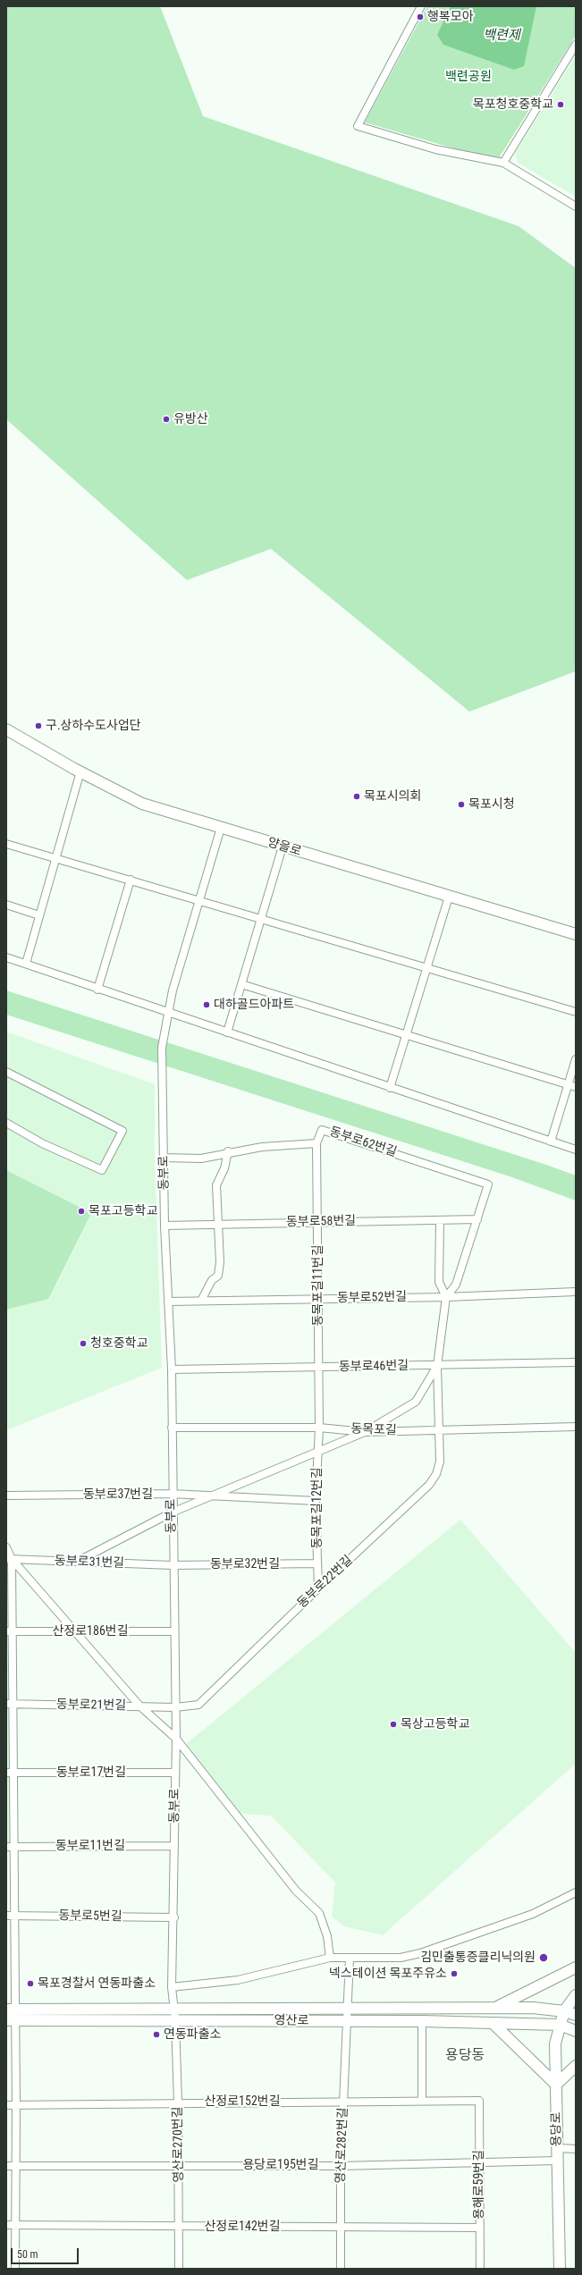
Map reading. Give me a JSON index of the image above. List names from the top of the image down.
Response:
{
  "streets": {
    "street": [
      "양을로",
      "동부로62번길",
      "동부로",
      "동부로58번길",
      "동목포길11번길",
      "동부로52번길",
      "동부로46번길",
      "동목포길",
      "동부로37번길",
      "동목포길12번길",
      "동부로31번길",
      "동부로32번길",
      "동부로22번길",
      "산정로186번길",
      "동부로21번길",
      "동부로17번길",
      "동부로11번길",
      "동부로5번길",
      "영산로",
      "산정로152번길",
      "용당로",
      "영산로270번길",
      "영산로282번길",
      "용당로195번길",
      "용해로59번길",
      "산정로142번길"
    ]
  },
  "crossings": [
    ["양을로", "동부로"],
    ["동부로62번길", "동부로"],
    ["동부로62번길", "동부로58번길"],
    ["동부로62번길", "동목포길11번길"],
    ["동부로", "동부로58번길"],
    ["동부로", "동부로52번길"],
    ["동부로", "동부로46번길"],
    ["동부로", "동목포길"],
    ["동부로", "동부로37번길"],
    ["동부로", "동부로31번길"],
    ["동부로", "동부로32번길"],
    ["동부로", "동부로22번길"],
    ["동부로", "산정로186번길"],
    ["동부로", "동부로21번길"],
    ["동부로", "동부로17번길"],
    ["동부로", "동부로11번길"],
    ["동부로", "동부로5번길"],
    ["동부로", "영산로"],
    ["동부로", "영산로270번길"],
    ["동부로58번길", "동목포길11번길"],
    ["동목포길11번길", "동부로52번길"],
    ["동목포길11번길", "동부로46번길"],
    ["동목포길11번길", "동목포길"],
    ["동목포길11번길", "동목포길12번길"],
    ["동부로46번길", "동부로22번길"],
    ["동목포길", "동목포길12번길"],
    ["동목포길", "동부로22번길"],
    ["동부로37번길", "동목포길12번길"],
    ["동목포길12번길", "동부로32번길"],
    ["동목포길12번길", "동부로22번길"],
    ["동부로31번길", "동부로32번길"],
    ["동부로22번길", "동부로21번길"],
    ["영산로", "용당로"],
    ["영산로", "영산로270번길"],
    ["영산로", "영산로282번길"],
    ["산정로152번길", "영산로270번길"],
    ["산정로152번길", "영산로282번길"],
    ["산정로152번길", "용해로59번길"],
    ["용당로", "용당로195번길"],
    ["영산로270번길", "용당로195번길"],
    ["영산로270번길", "산정로142번길"],
    ["영산로282번길", "용당로195번길"],
    ["영산로282번길", "산정로142번길"],
    ["용당로195번길", "용해로59번길"],
    ["용해로59번길", "산정로142번길"]
  ],
  "districts": ["용당동"],
  "water": ["백련제"],
  "parks": ["백련공원"],
  "places": [
    "행복모아",
    "목포청호중학교",
    "유방산",
    "구.상하수도사업단",
    "목포시의회",
    "목포시청",
    "대하골드아파트",
    "목포고등학교",
    "청호중학교",
    "목상고등학교",
    "김민출통증클리닉의원",
    "넥스테이션 목포주유소",
    "목포경찰서 연동파출소",
    "연동파출소"
  ],
  "scale_bar": "50 m"
}
